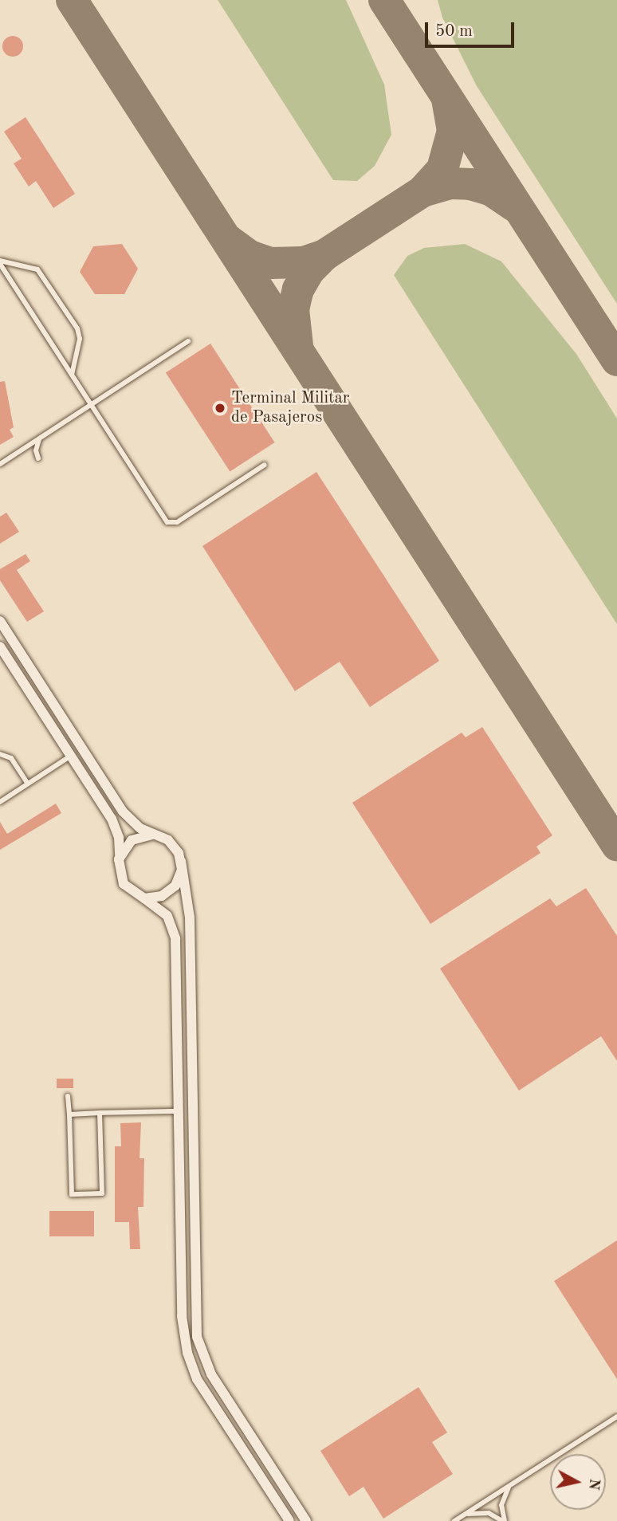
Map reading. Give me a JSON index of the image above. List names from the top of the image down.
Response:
{
  "places": ["Terminal Militar de Pasajeros"],
  "scale_bar": "50 m",
  "north": "right"
}
